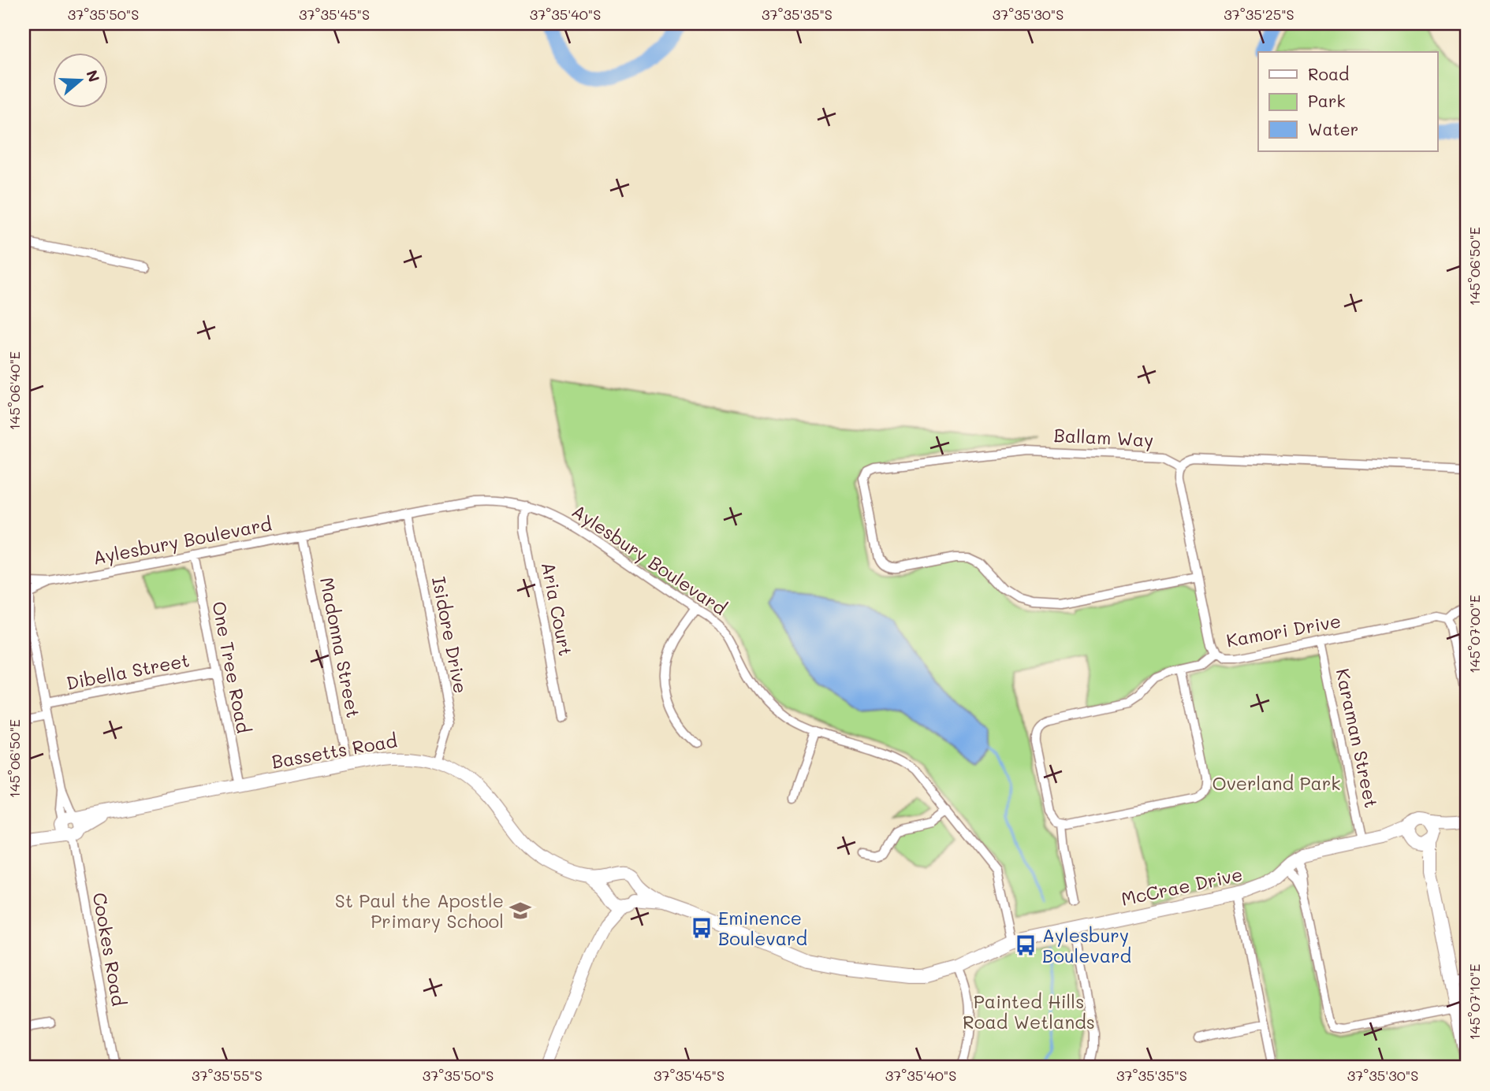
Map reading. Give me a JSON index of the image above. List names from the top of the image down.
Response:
{
  "streets": {
    "street": [
      "Ballam Way",
      "Aylesbury Boulevard",
      "Aria Court",
      "Kamori Drive",
      "Isidore Drive",
      "Madonna Street",
      "One Tree Road",
      "Dibella Street",
      "Karaman Street",
      "Bassetts Road",
      "McCrae Drive",
      "Cookes Road"
    ]
  },
  "crossings": [
    ["Aylesbury Boulevard", "Aria Court"],
    ["Aylesbury Boulevard", "Isidore Drive"],
    ["Aylesbury Boulevard", "Madonna Street"],
    ["Aylesbury Boulevard", "One Tree Road"],
    ["Aylesbury Boulevard", "Bassetts Road"],
    ["Aylesbury Boulevard", "Cookes Road"],
    ["Kamori Drive", "Karaman Street"],
    ["Isidore Drive", "Bassetts Road"],
    ["Madonna Street", "Bassetts Road"],
    ["One Tree Road", "Dibella Street"],
    ["One Tree Road", "Bassetts Road"],
    ["Dibella Street", "Cookes Road"],
    ["Karaman Street", "McCrae Drive"],
    ["Bassetts Road", "McCrae Drive"],
    ["Bassetts Road", "Cookes Road"]
  ],
  "parks": ["Overland Park", "Painted Hills Road Wetlands"],
  "places": {
    "school or university": ["St Paul the Apostle Primary School"],
    "bus stop": ["Eminence Boulevard", "Aylesbury Boulevard"]
  },
  "legend": ["Road", "Park", "Water"],
  "north": "right",
  "coordinates": [
    "37°35'50\"S",
    "37°35'45\"S",
    "37°35'40\"S",
    "37°35'35\"S",
    "37°35'30\"S",
    "37°35'25\"S",
    "145°06'50\"E",
    "145°06'40\"E",
    "145°07'00\"E",
    "145°07'10\"E",
    "37°35'55\"S"
  ]
}
